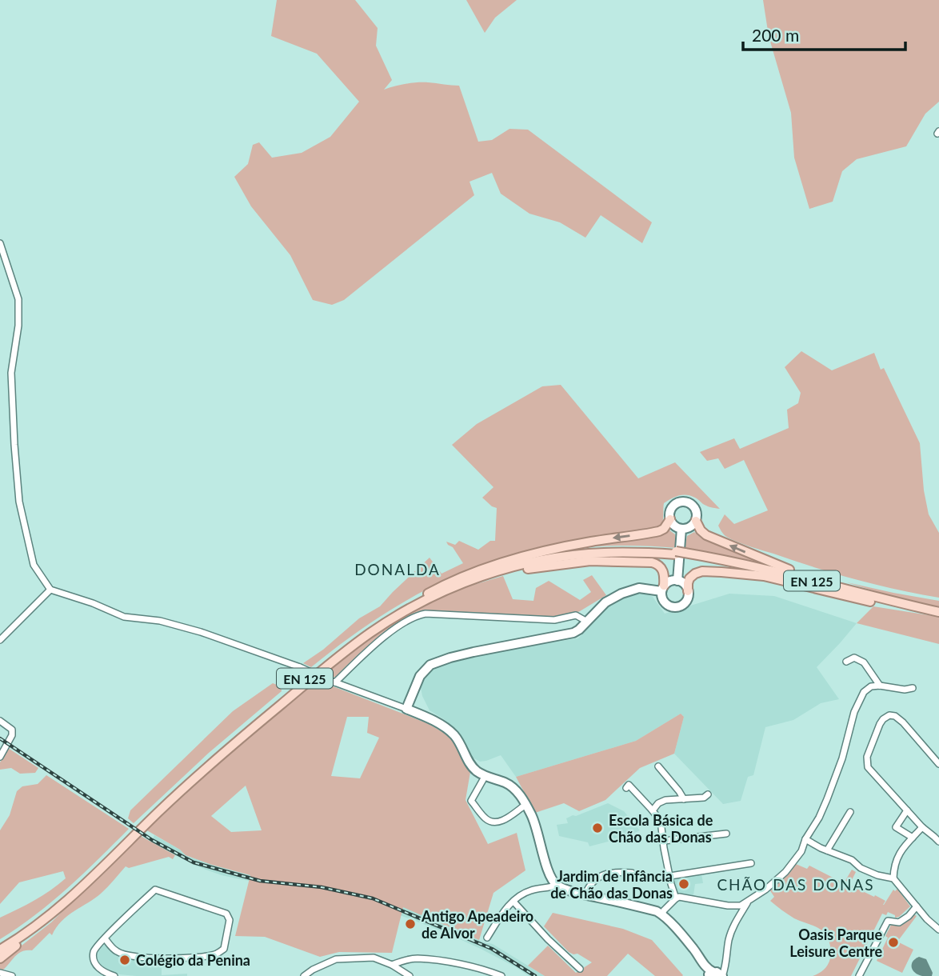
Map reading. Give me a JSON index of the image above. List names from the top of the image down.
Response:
{
  "streets": {
    "main road": ["EN 125"]
  },
  "districts": ["DONALDA", "CHÃO DAS DONAS"],
  "places": [
    "Escola Básica de Chão das Donas",
    "Jardim de Infância de Chão das Donas",
    "Antigo Apeadeiro de Alvor",
    "Oasis Parque Leisure Centre",
    "Colégio da Penina"
  ],
  "scale_bar": "200 m"
}
